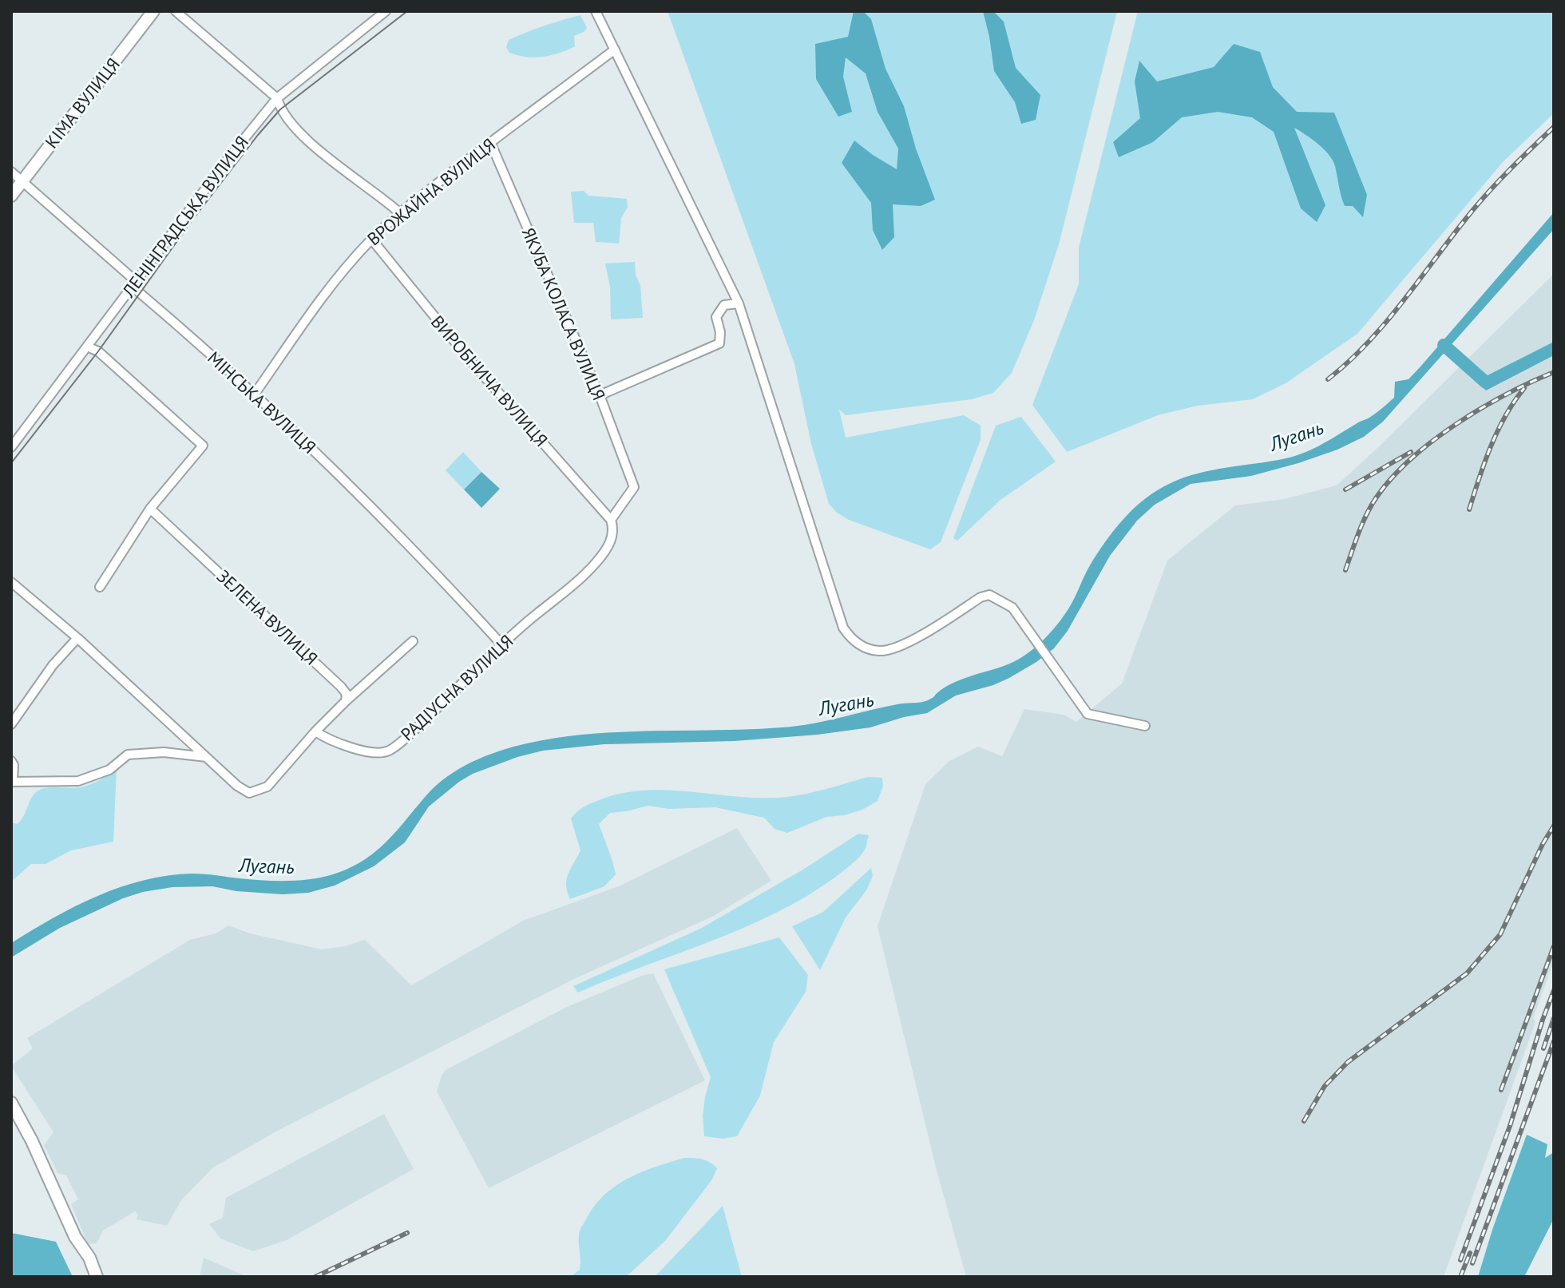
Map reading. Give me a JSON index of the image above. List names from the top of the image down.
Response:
{
  "streets": {
    "street": [
      "КІМА ВУЛИЦЯ",
      "ВРОЖАЙНА ВУЛИЦЯ",
      "ЛЕНІНГРАДСЬКА ВУЛИЦЯ",
      "ЯКУБА КОЛАСА ВУЛИЦЯ",
      "ВИРОБНИЧА ВУЛИЦЯ",
      "МІНСЬКА ВУЛИЦЯ",
      "ЗЕЛЕНА ВУЛИЦЯ",
      "РАДІУСНА ВУЛИЦЯ"
    ]
  },
  "crossings": [
    ["КІМА ВУЛИЦЯ", "МІНСЬКА ВУЛИЦЯ"],
    ["ВРОЖАЙНА ВУЛИЦЯ", "ЯКУБА КОЛАСА ВУЛИЦЯ"],
    ["ВРОЖАЙНА ВУЛИЦЯ", "ВИРОБНИЧА ВУЛИЦЯ"],
    ["ВРОЖАЙНА ВУЛИЦЯ", "МІНСЬКА ВУЛИЦЯ"],
    ["ЛЕНІНГРАДСЬКА ВУЛИЦЯ", "МІНСЬКА ВУЛИЦЯ"],
    ["ЯКУБА КОЛАСА ВУЛИЦЯ", "РАДІУСНА ВУЛИЦЯ"],
    ["ВИРОБНИЧА ВУЛИЦЯ", "РАДІУСНА ВУЛИЦЯ"],
    ["МІНСЬКА ВУЛИЦЯ", "РАДІУСНА ВУЛИЦЯ"]
  ],
  "water": ["Лугань"]
}
